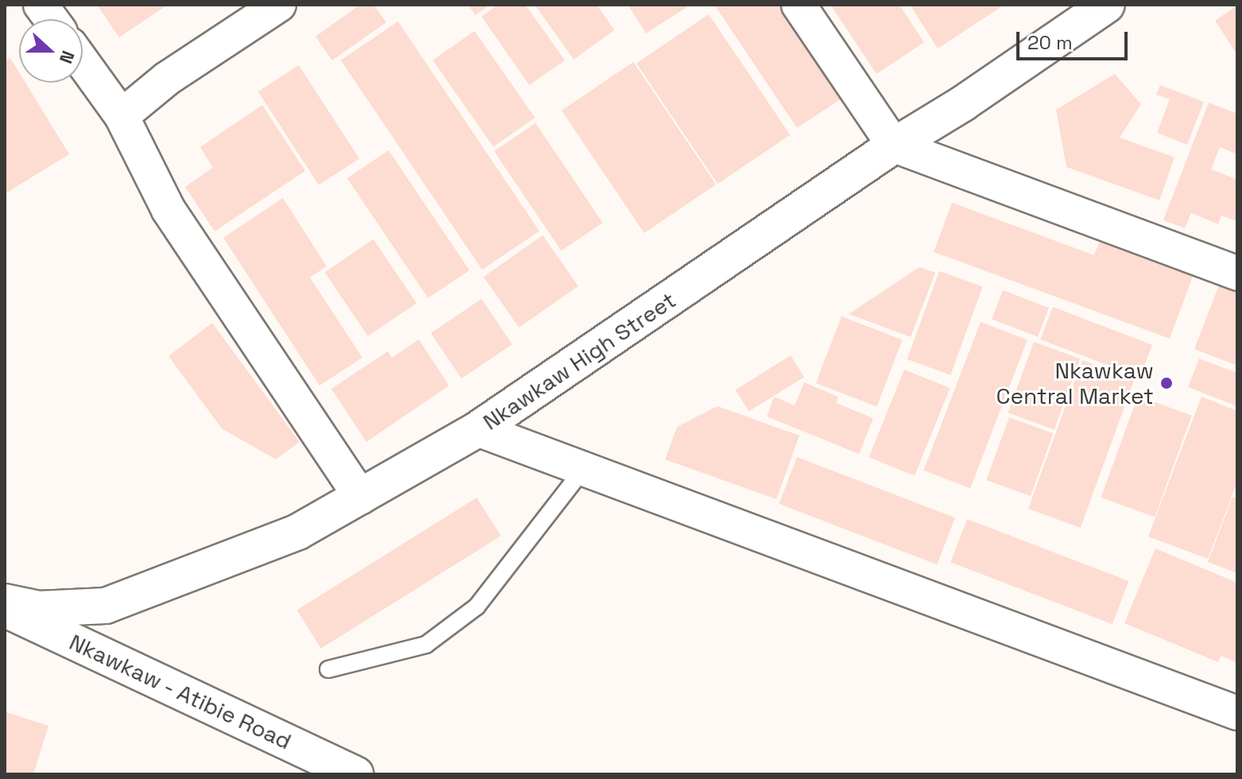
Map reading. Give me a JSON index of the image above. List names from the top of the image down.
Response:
{
  "streets": {
    "main road": ["Nkawkaw High Street", "Nkawkaw - Atibie Road"]
  },
  "places": ["Nkawkaw Central Market"],
  "scale_bar": "20 m",
  "north": "right"
}
